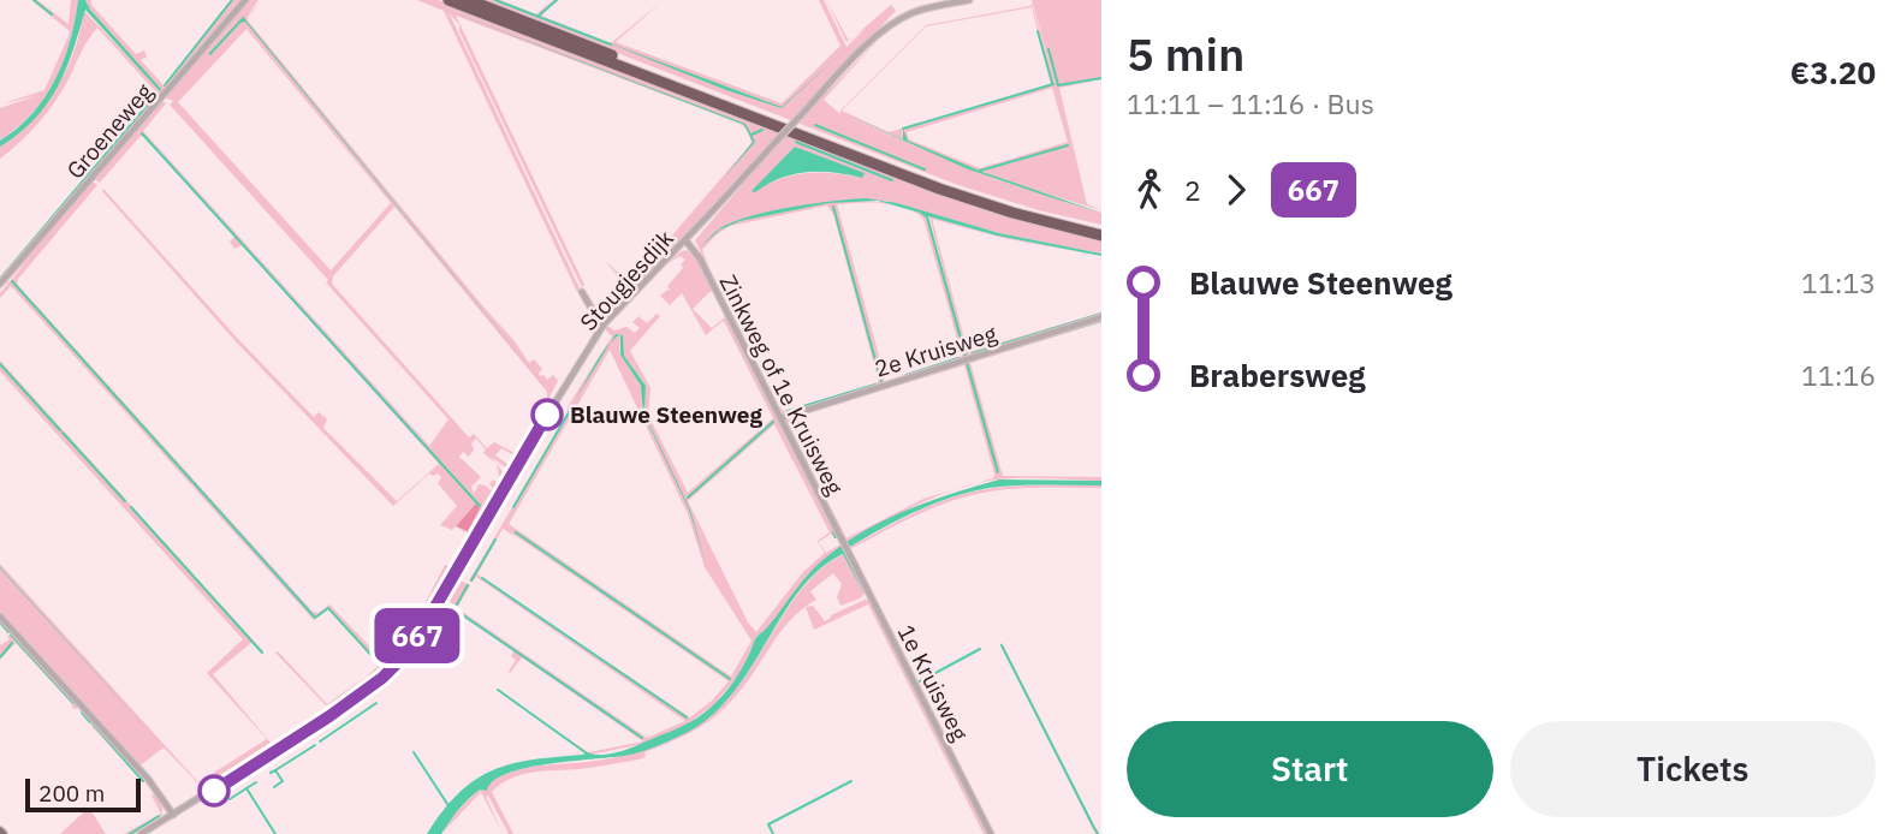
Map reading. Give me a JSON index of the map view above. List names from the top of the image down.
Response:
{
  "streets": {
    "street": [
      "Groeneweg",
      "Stougjesdijk",
      "2e Kruisweg",
      "Zinkweg of 1e Kruisweg",
      "1e Kruisweg"
    ]
  },
  "crossings": [
    ["Stougjesdijk", "Zinkweg of 1e Kruisweg"],
    ["2e Kruisweg", "Zinkweg of 1e Kruisweg"],
    ["Zinkweg of 1e Kruisweg", "1e Kruisweg"]
  ],
  "places": ["Blauwe Steenweg"],
  "lines": ["bus line 667"],
  "scale_bar": "200 m",
  "page": {
    "on_map": "667",
    "heading": ["5 min", "11:11 – 11:16 · Bus", "€3.20"],
    "legs": ["2", "667"],
    "list": [
      {
        "name": "Blauwe Steenweg",
        "value": "11:13"
      },
      {
        "name": "Brabersweg",
        "value": "11:16"
      }
    ],
    "buttons": ["Start", "Tickets"],
    "scale": "200 m"
  }
}
